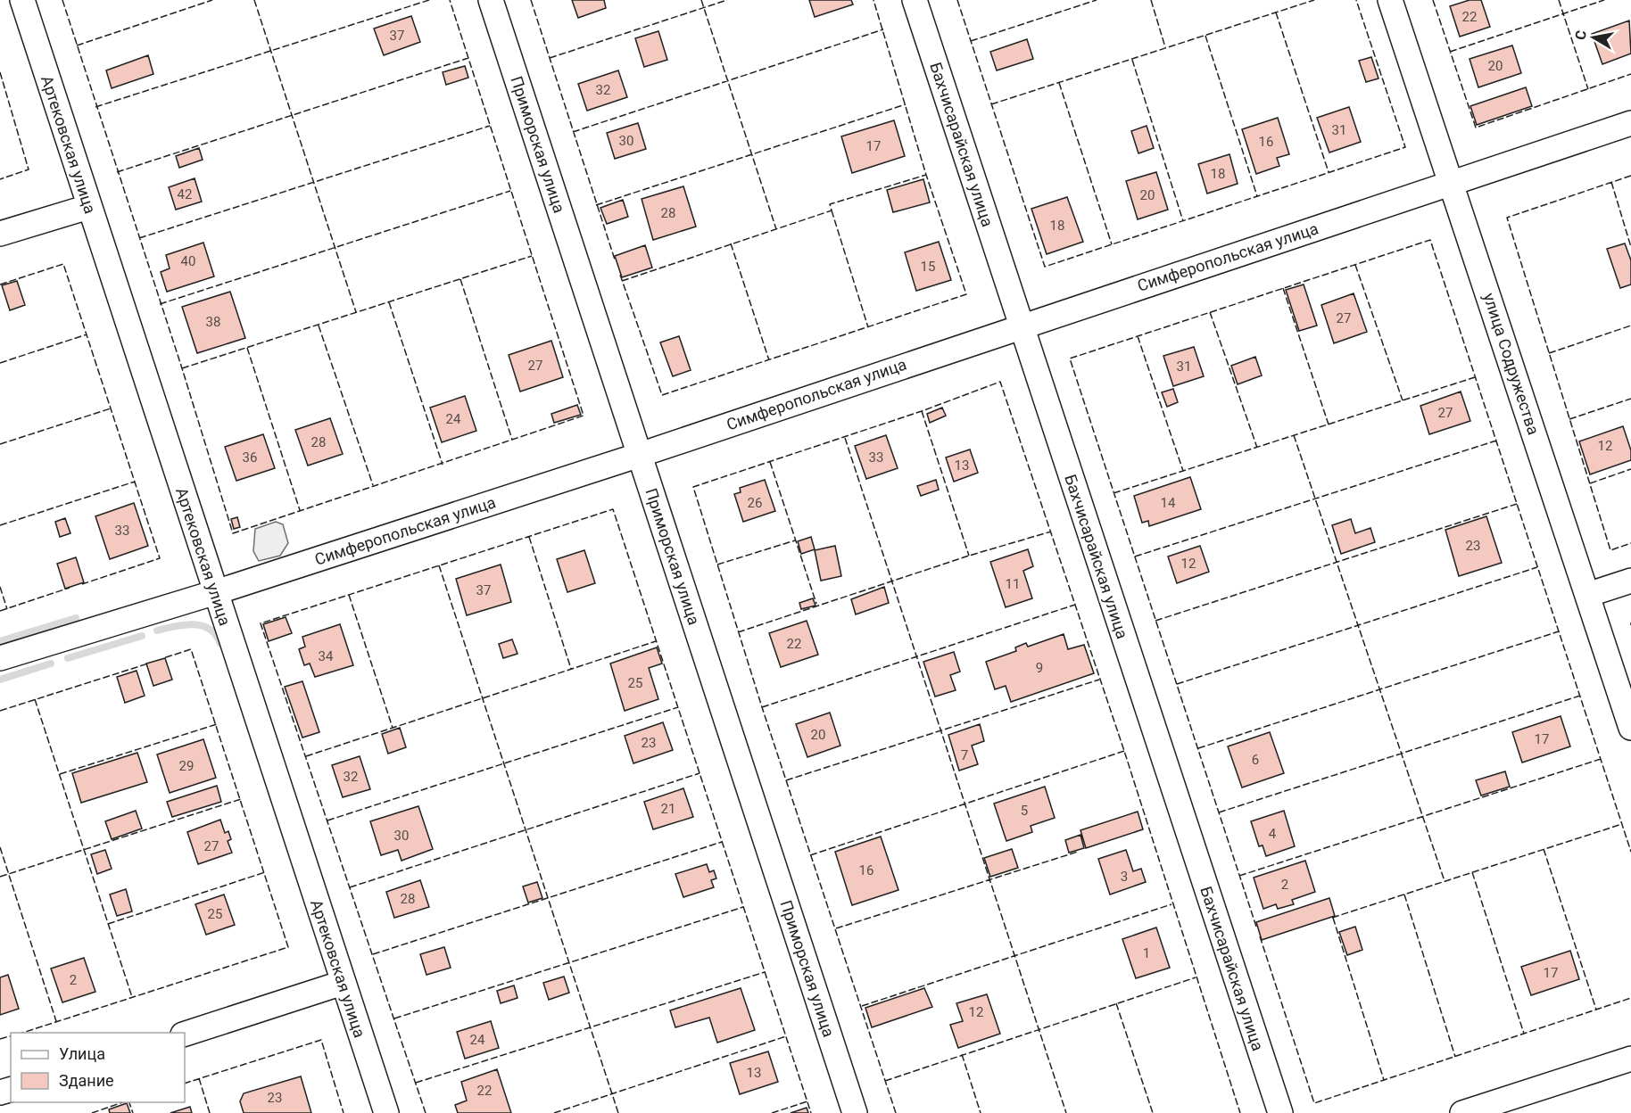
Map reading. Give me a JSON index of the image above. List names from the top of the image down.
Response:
{
  "streets": {
    "street": [
      "Артековская улица",
      "Приморская улица",
      "Бахчисарайская улица",
      "Симферопольская улица",
      "улица Содружества"
    ]
  },
  "crossings": [
    ["Артековская улица", "Симферопольская улица"],
    ["Приморская улица", "Симферопольская улица"],
    ["Бахчисарайская улица", "Симферопольская улица"],
    ["Симферопольская улица", "улица Содружества"]
  ],
  "house_numbers": [
    "22",
    "37",
    "20",
    "32",
    "31",
    "30",
    "16",
    "17",
    "18",
    "42",
    "20",
    "28",
    "18",
    "40",
    "15",
    "27",
    "38",
    "27",
    "31",
    "27",
    "24",
    "28",
    "12",
    "36",
    "33",
    "13",
    "26",
    "14",
    "33",
    "23",
    "12",
    "11",
    "37",
    "22",
    "34",
    "9",
    "25",
    "20",
    "17",
    "23",
    "7",
    "6",
    "29",
    "32",
    "21",
    "5",
    "4",
    "30",
    "27",
    "16",
    "3",
    "2",
    "28",
    "25",
    "1",
    "17",
    "2",
    "12",
    "24",
    "13",
    "22",
    "23"
  ],
  "legend": ["Улица", "Здание"],
  "north": "left"
}
